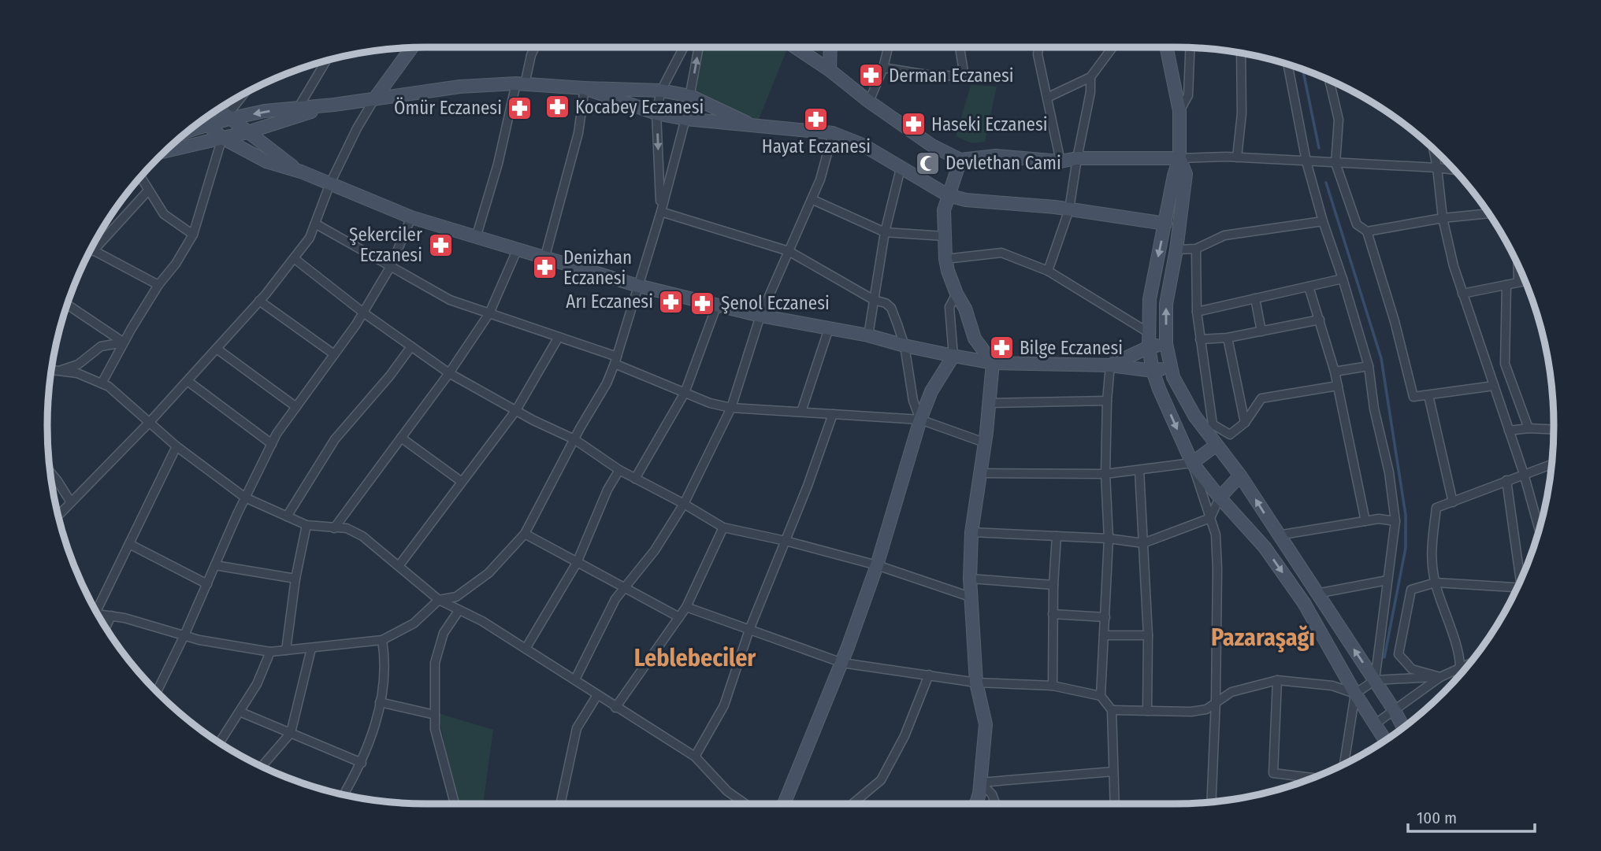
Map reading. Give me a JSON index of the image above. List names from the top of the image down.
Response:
{
  "districts": ["Pazaraşağı", "Leblebeciler"],
  "places": {
    "pharmacy": [
      "Derman Eczanesi",
      "Kocabey Eczanesi",
      "Ömür Eczanesi",
      "Hayat Eczanesi",
      "Haseki Eczanesi",
      "Şekerciler Eczanesi",
      "Denizhan Eczanesi",
      "Arı Eczanesi",
      "Şenol Eczanesi",
      "Bilge Eczanesi"
    ],
    "mosque": ["Devlethan Cami"]
  },
  "scale_bar": "100 m"
}
